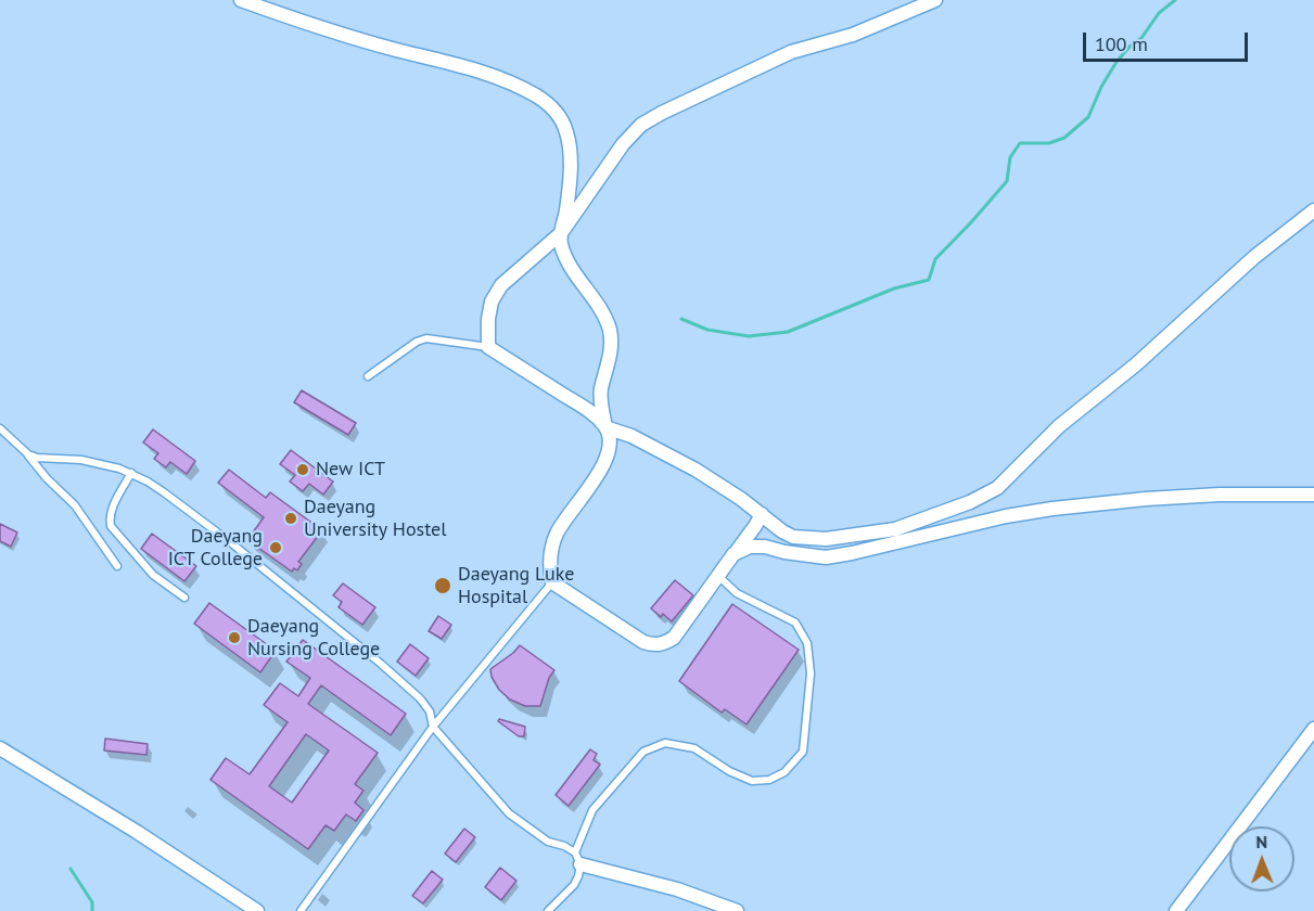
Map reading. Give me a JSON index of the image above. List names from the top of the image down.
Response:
{
  "places": [
    "New ICT",
    "Daeyang University Hostel",
    "Daeyang ICT College",
    "Daeyang Luke Hospital",
    "Daeyang Nursing College"
  ],
  "scale_bar": "100 m",
  "north": "top"
}
